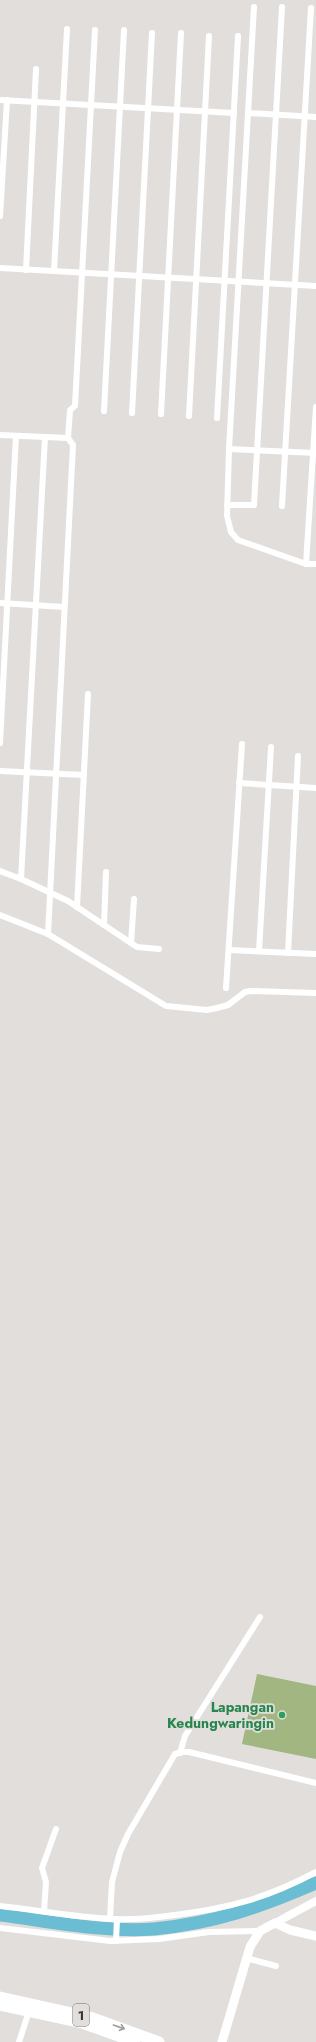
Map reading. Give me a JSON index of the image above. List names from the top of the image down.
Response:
{
  "streets": {
    "highway": ["1"]
  },
  "places": ["Lapangan Kedungwaringin"]
}
